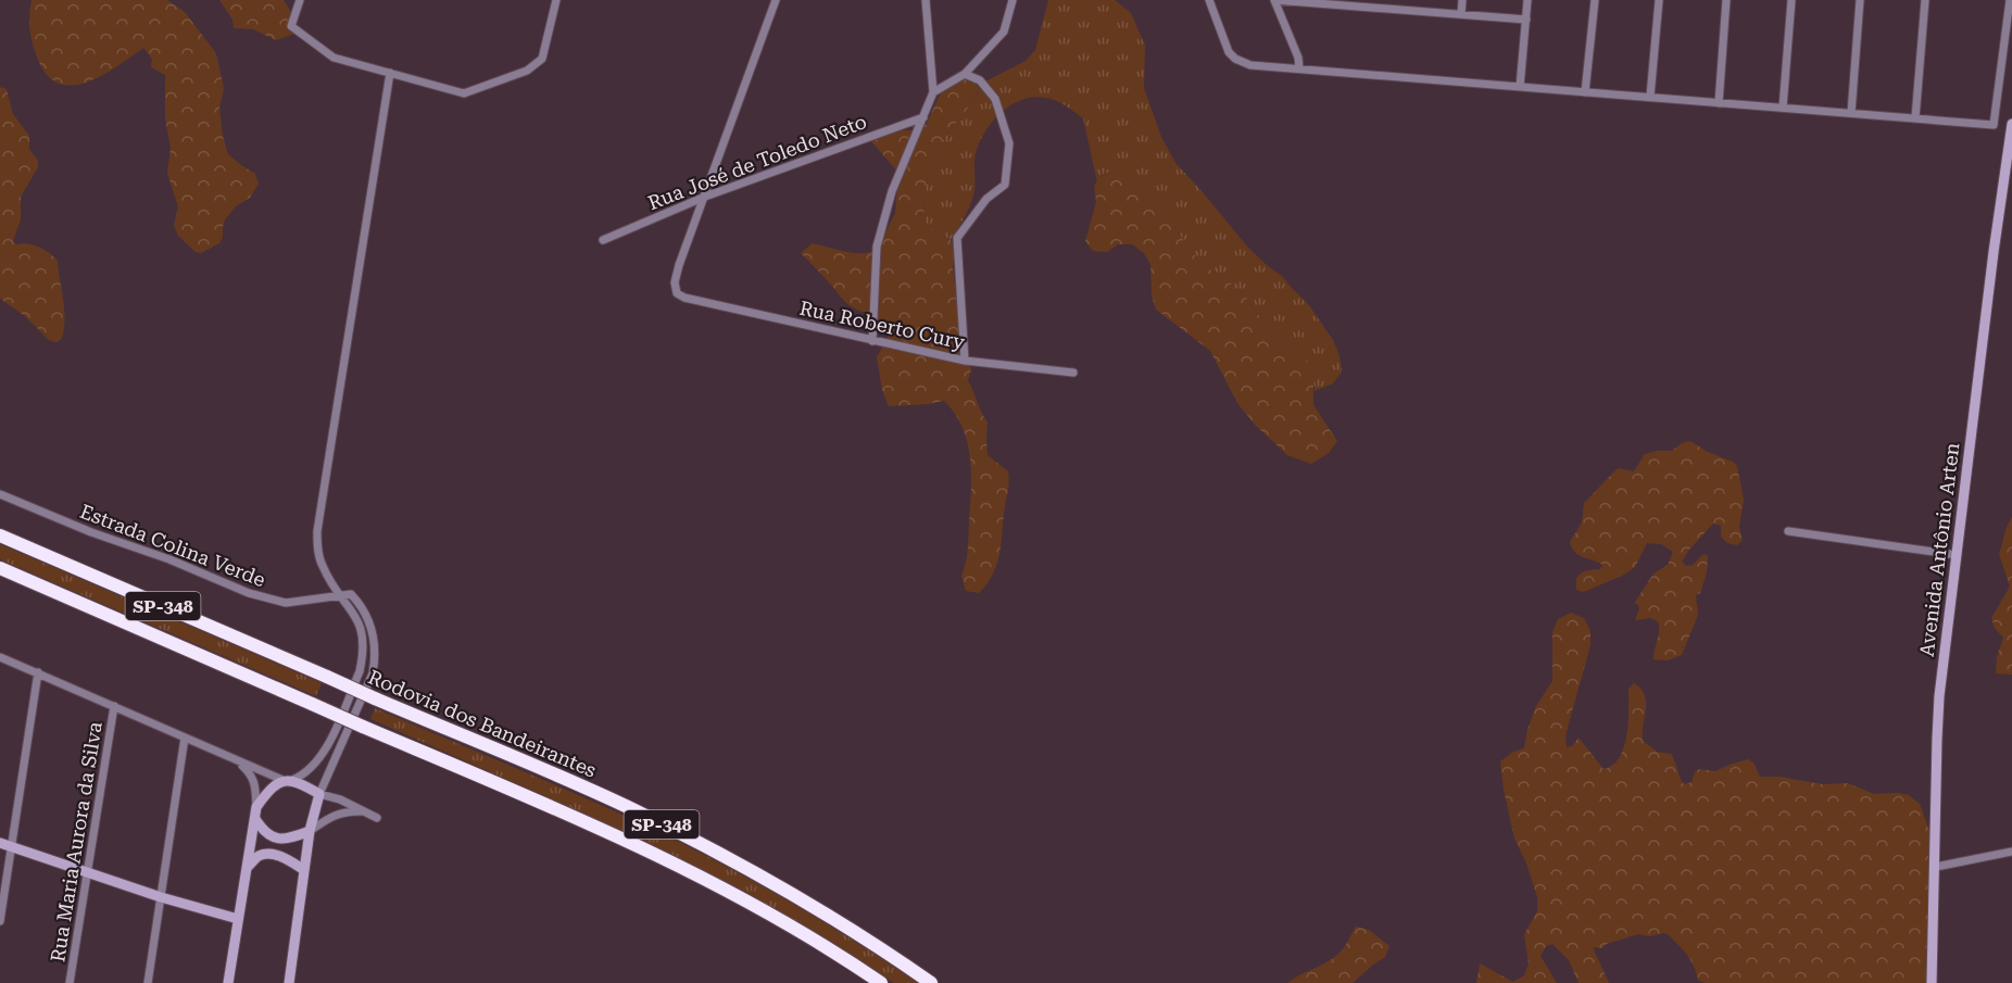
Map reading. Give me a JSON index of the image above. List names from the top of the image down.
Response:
{
  "streets": {
    "highway": ["SP-348", "Rodovia dos Bandeirantes"],
    "street": [
      "Rua José de Toledo Neto",
      "Rua Roberto Cury",
      "Estrada Colina Verde",
      "Avenida Antônio Arten",
      "Rua Maria Aurora da Silva"
    ]
  },
  "crossings": [
    ["Rua José de Toledo Neto", "Rua Roberto Cury"]
  ]
}
